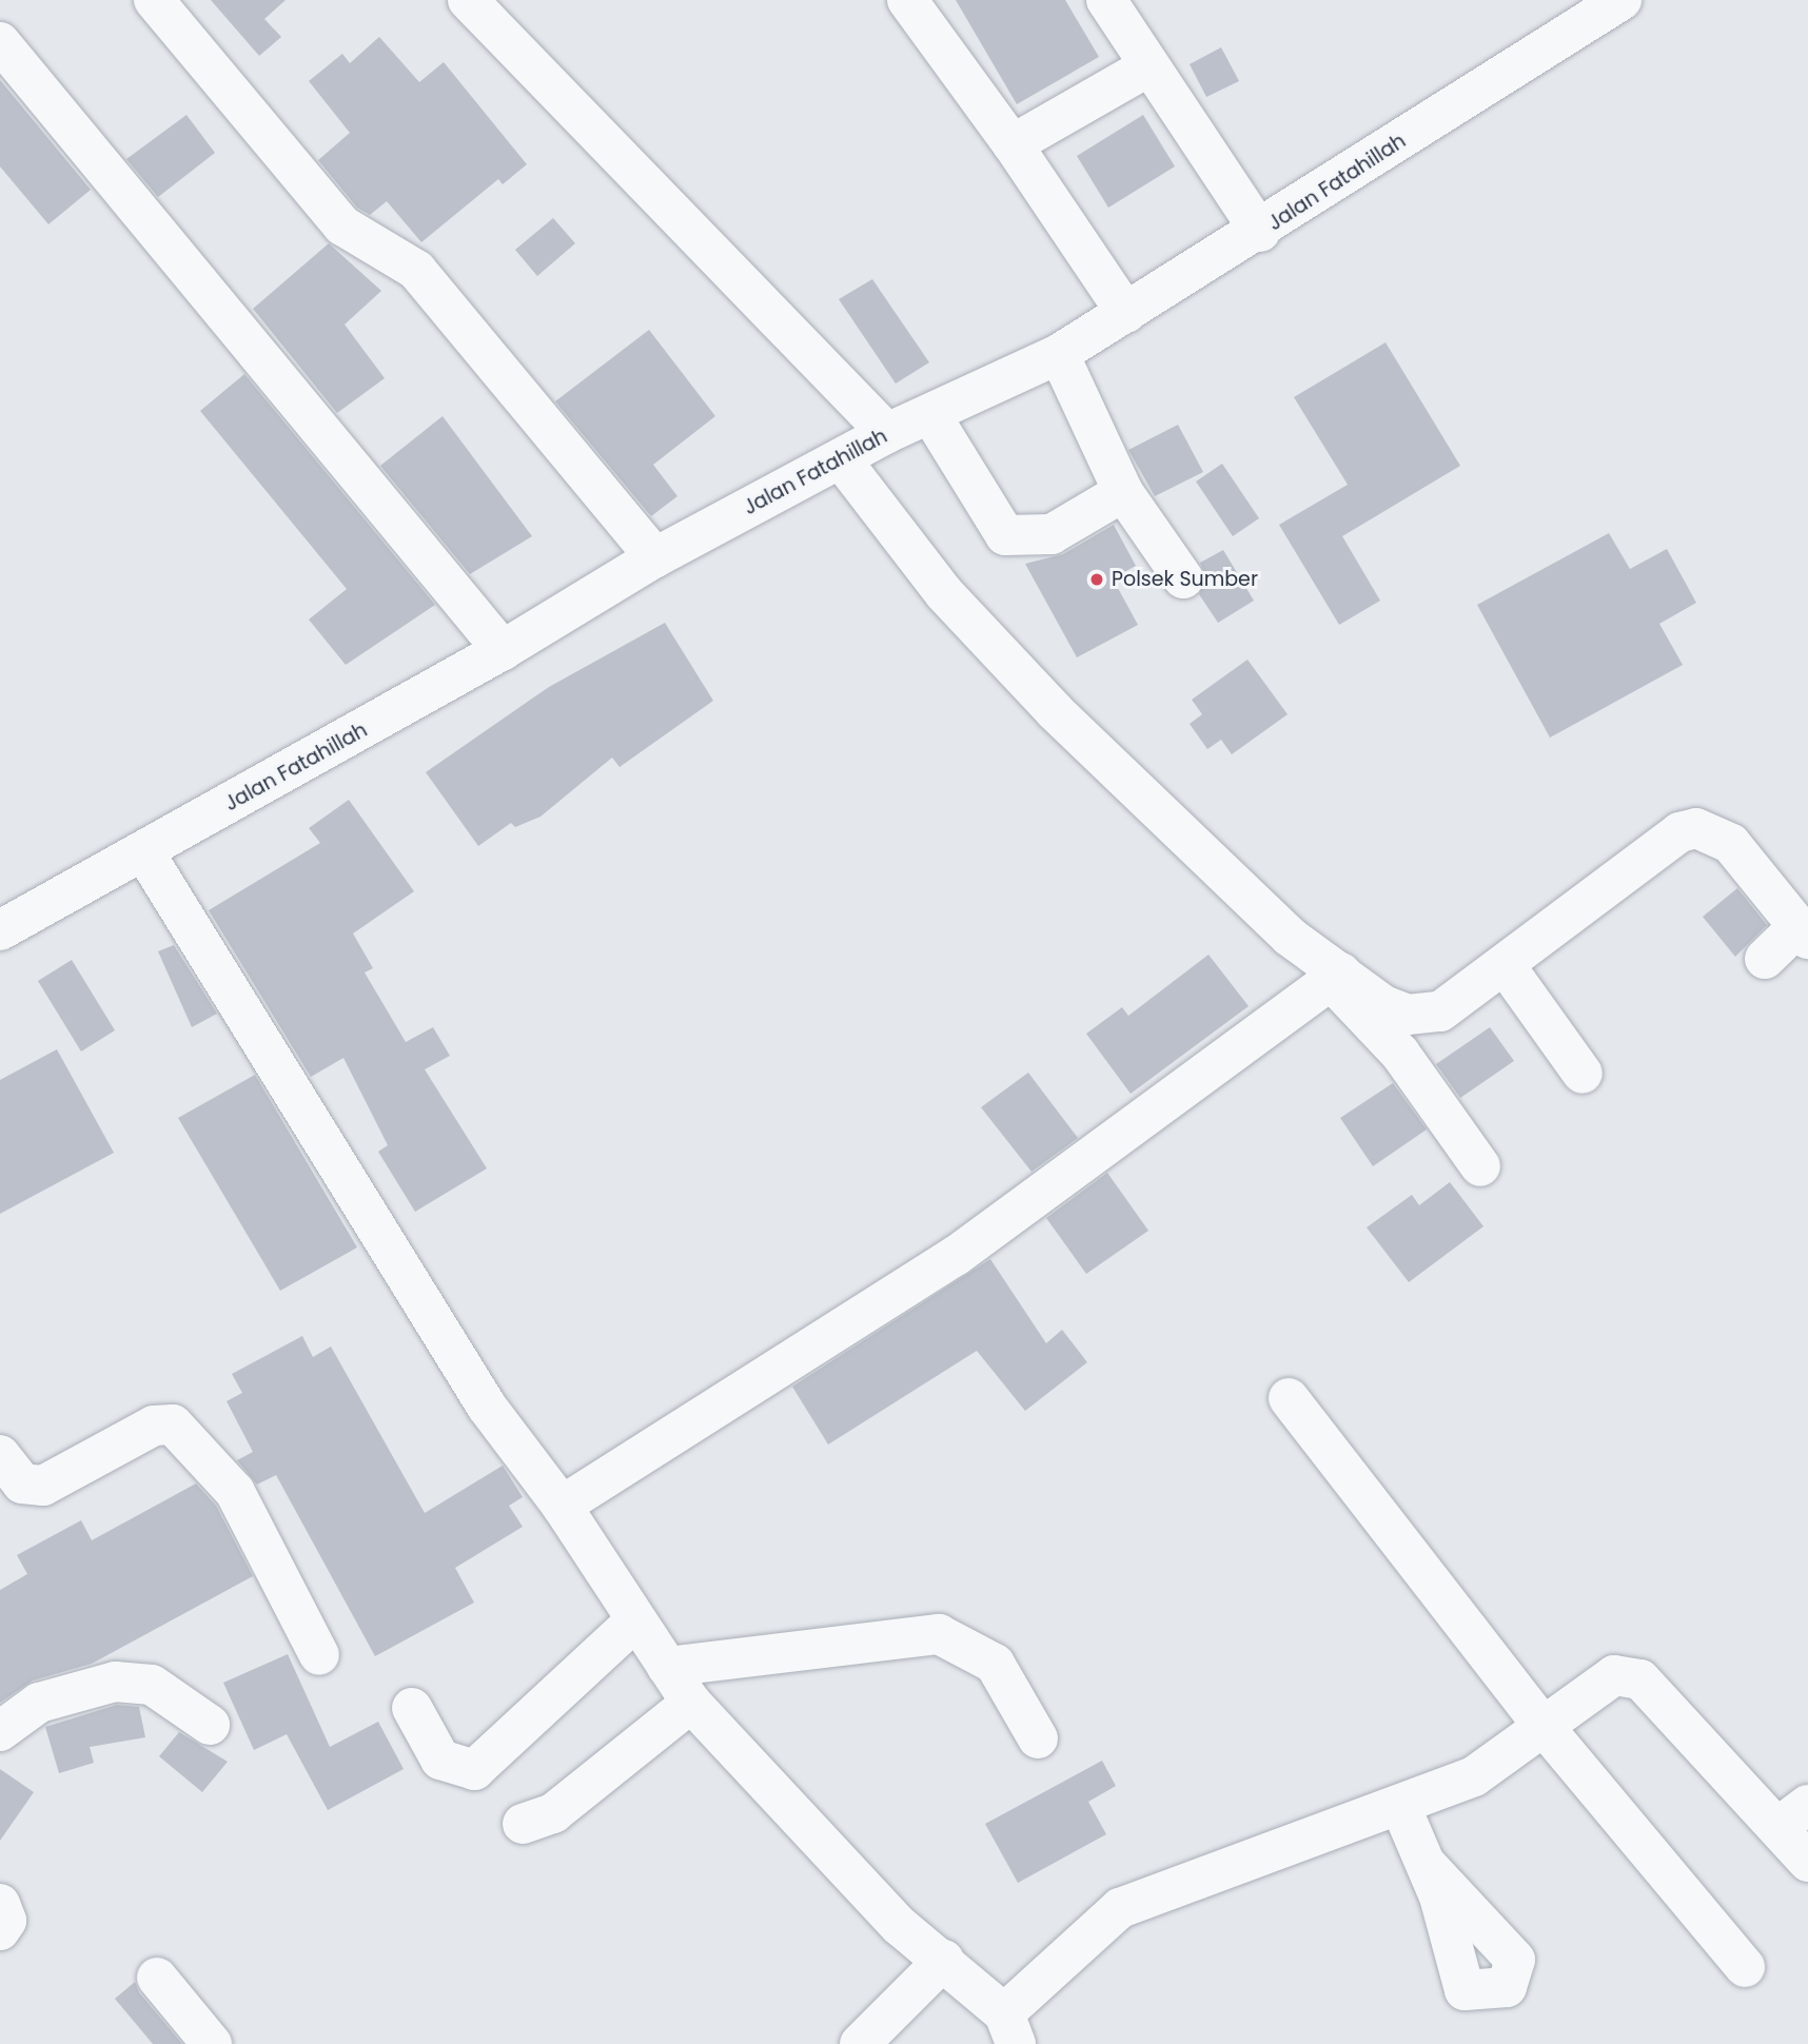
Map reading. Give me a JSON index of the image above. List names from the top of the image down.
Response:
{
  "streets": {
    "street": ["Jalan Fatahillah"]
  },
  "places": ["Polsek Sumber"]
}
